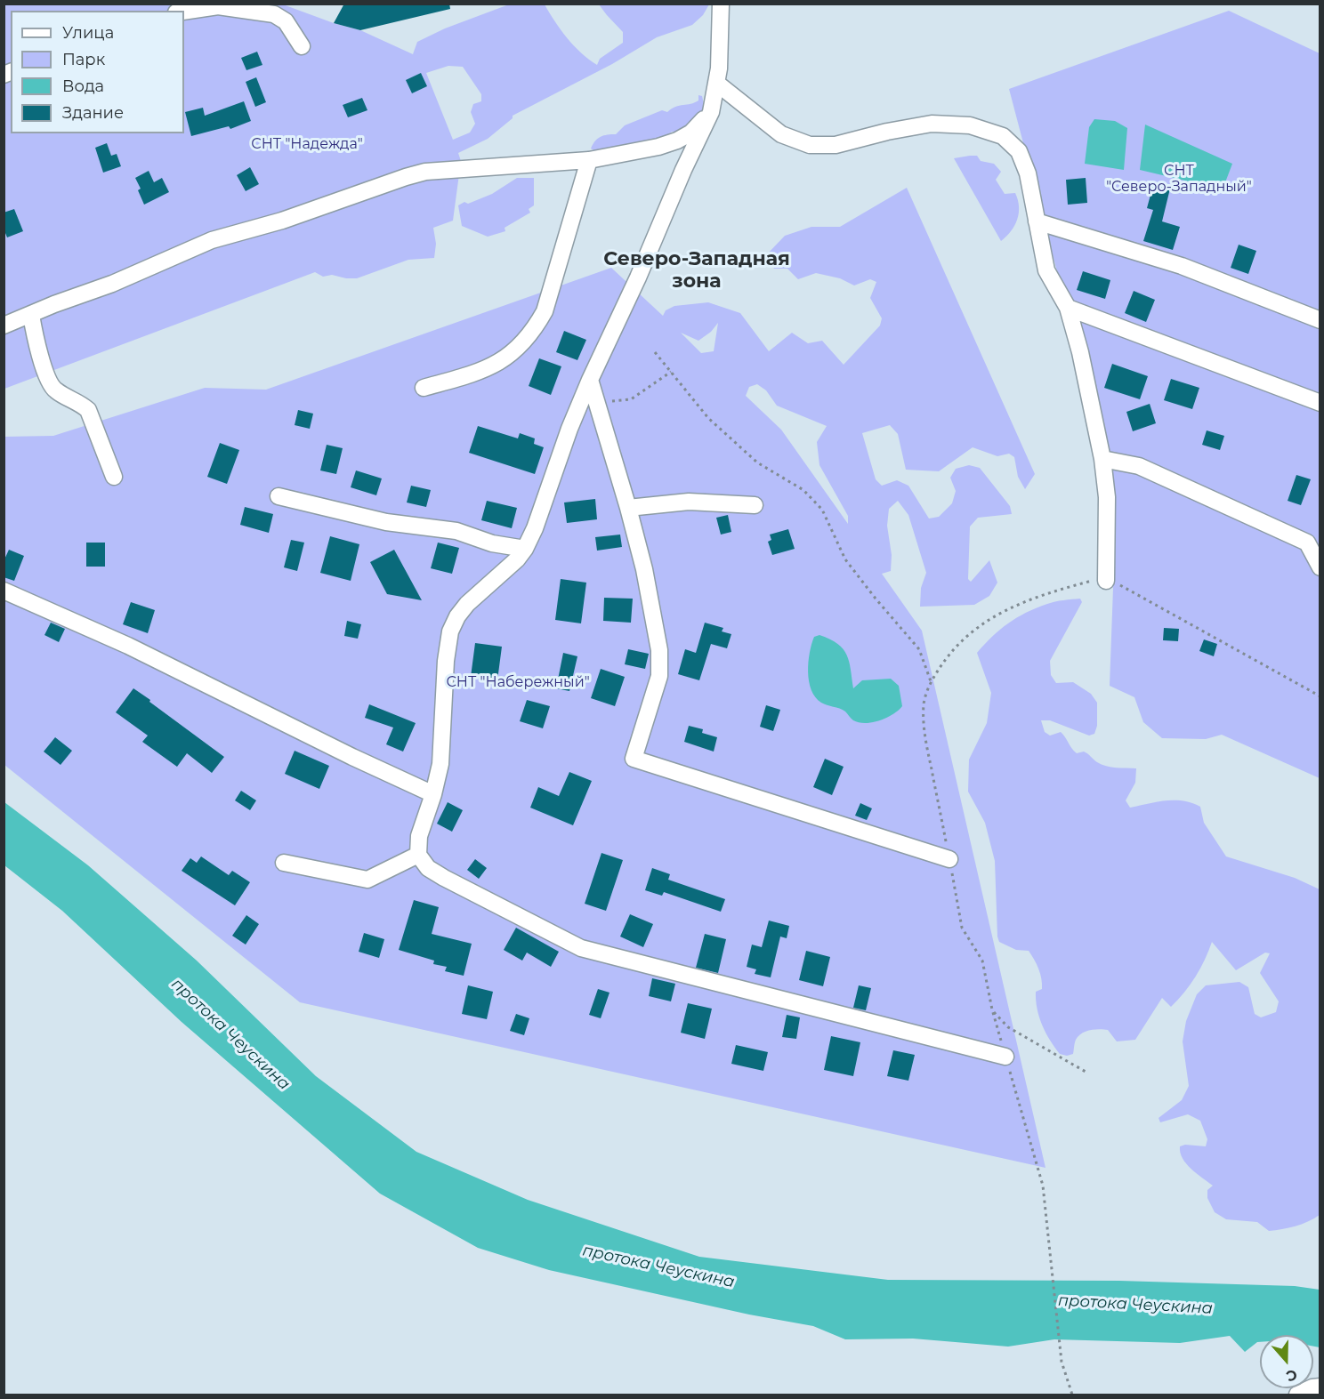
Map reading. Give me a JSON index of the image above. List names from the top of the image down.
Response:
{
  "districts": ["Северо-Западная зона"],
  "water": ["протока Чеускина"],
  "parks": ["СНТ \"Надежда\"", "СНТ \"Северо-Западный\"", "СНТ \"Набережный\""],
  "legend": [
    "Улица",
    "Парк",
    "Вода",
    "Здание"
  ],
  "north": "bottom"
}
